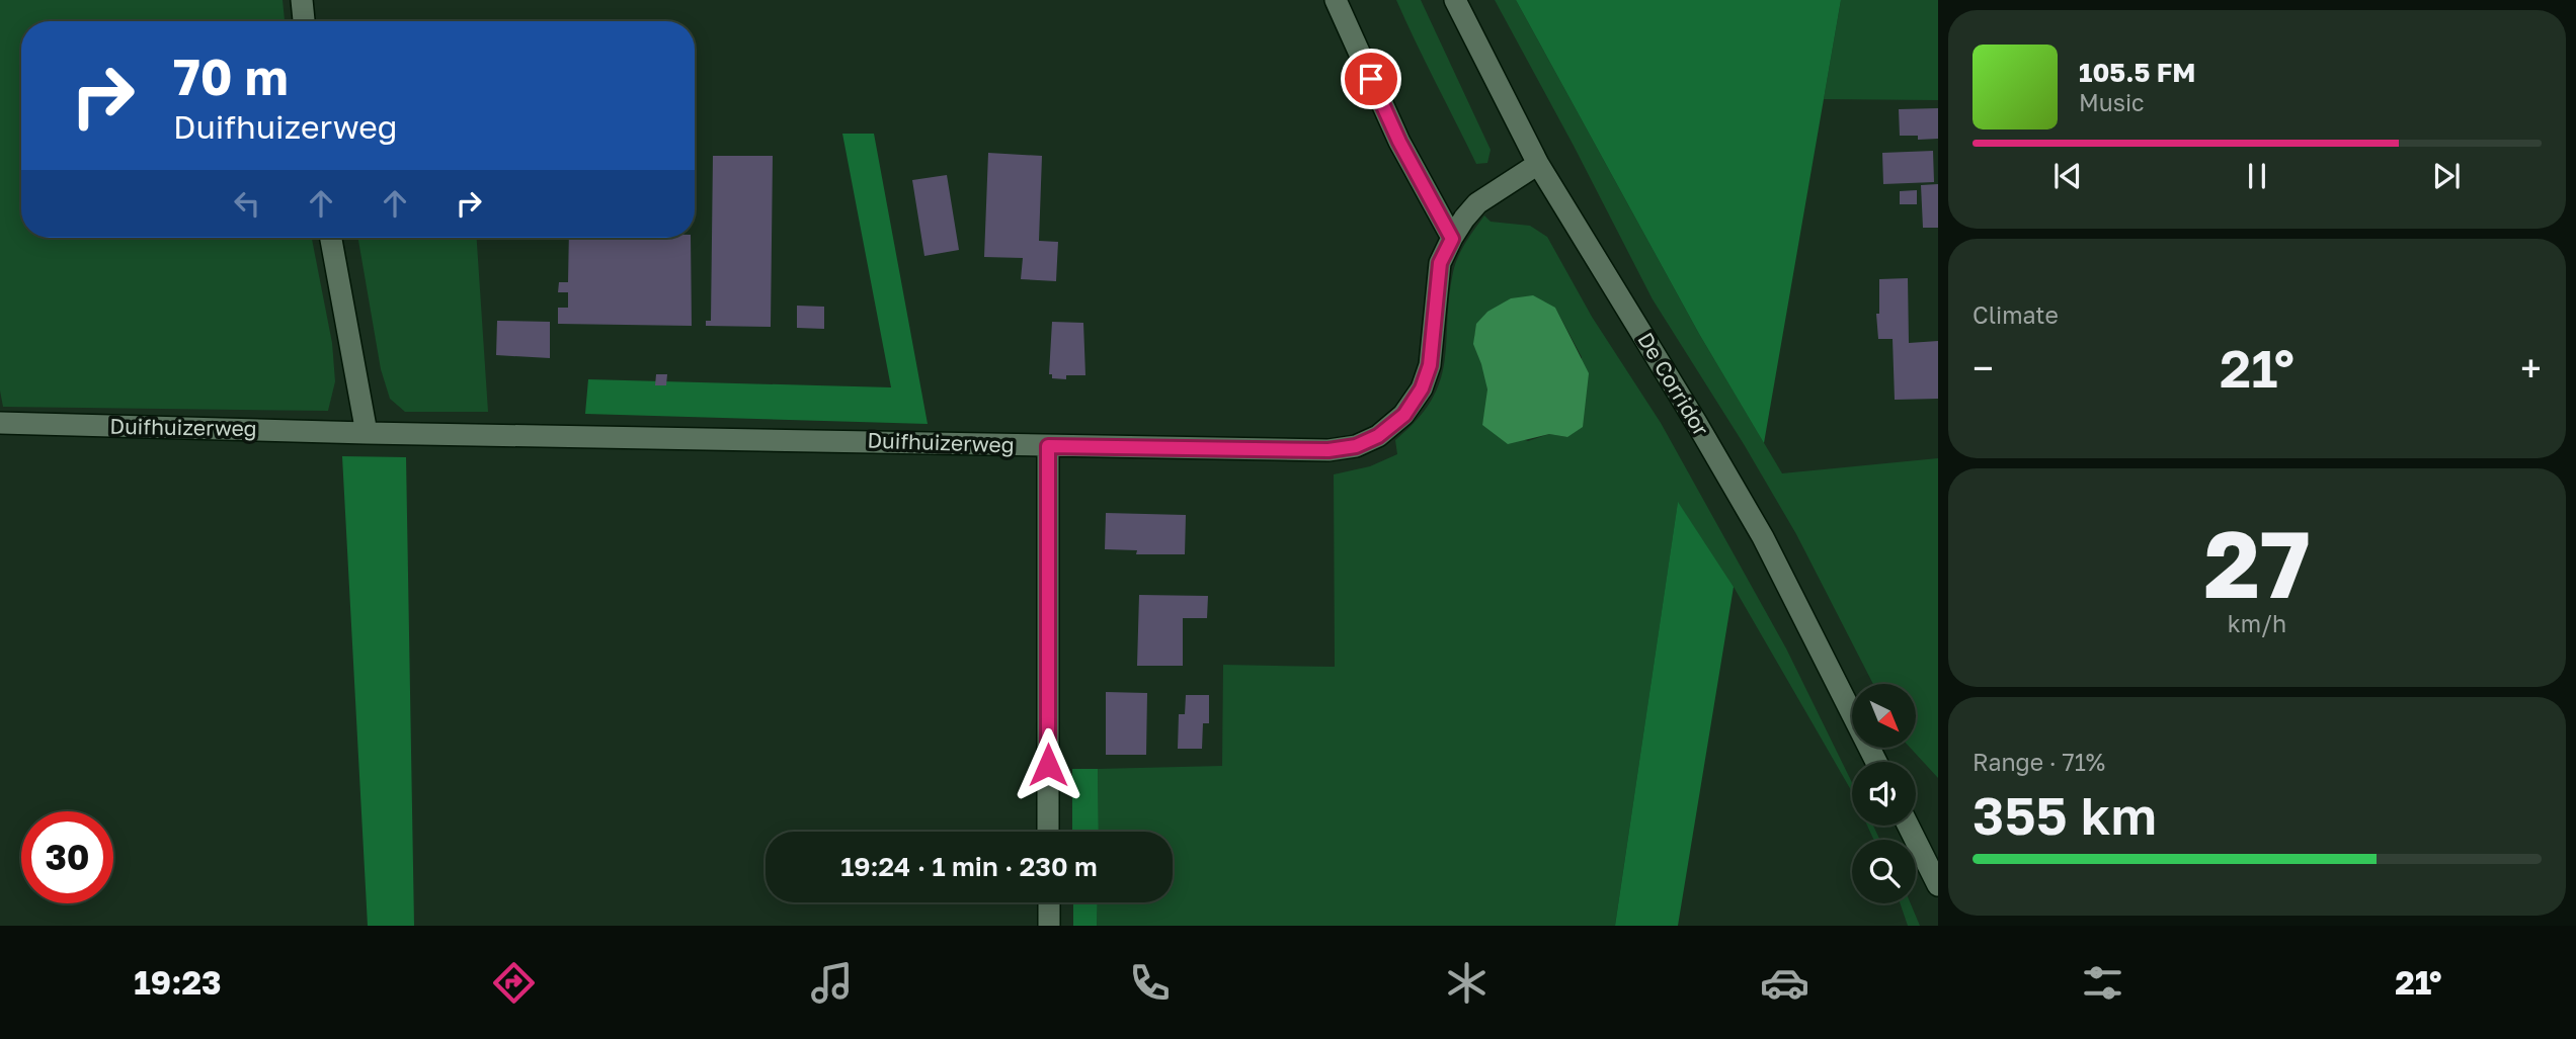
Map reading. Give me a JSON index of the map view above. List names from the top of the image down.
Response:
{
  "streets": {
    "street": ["De Corridor", "Duifhuizerweg"]
  },
  "crossings": [
    ["De Corridor", "Duifhuizerweg"]
  ],
  "north": "bottom right",
  "page": {
    "turn": ["70 m", "Duifhuizerweg"],
    "song": ["105.5 FM", "Music"],
    "tile": [
      "Climate",
      ["27", "km/h"],
      ["Range · 71%", "355 km"]
    ],
    "heat": ["−", "21°", "+"],
    "limit": "30",
    "trip": "19:24 · 1 min · 230 m",
    "tabs": ["19:23", "21°"]
  }
}
